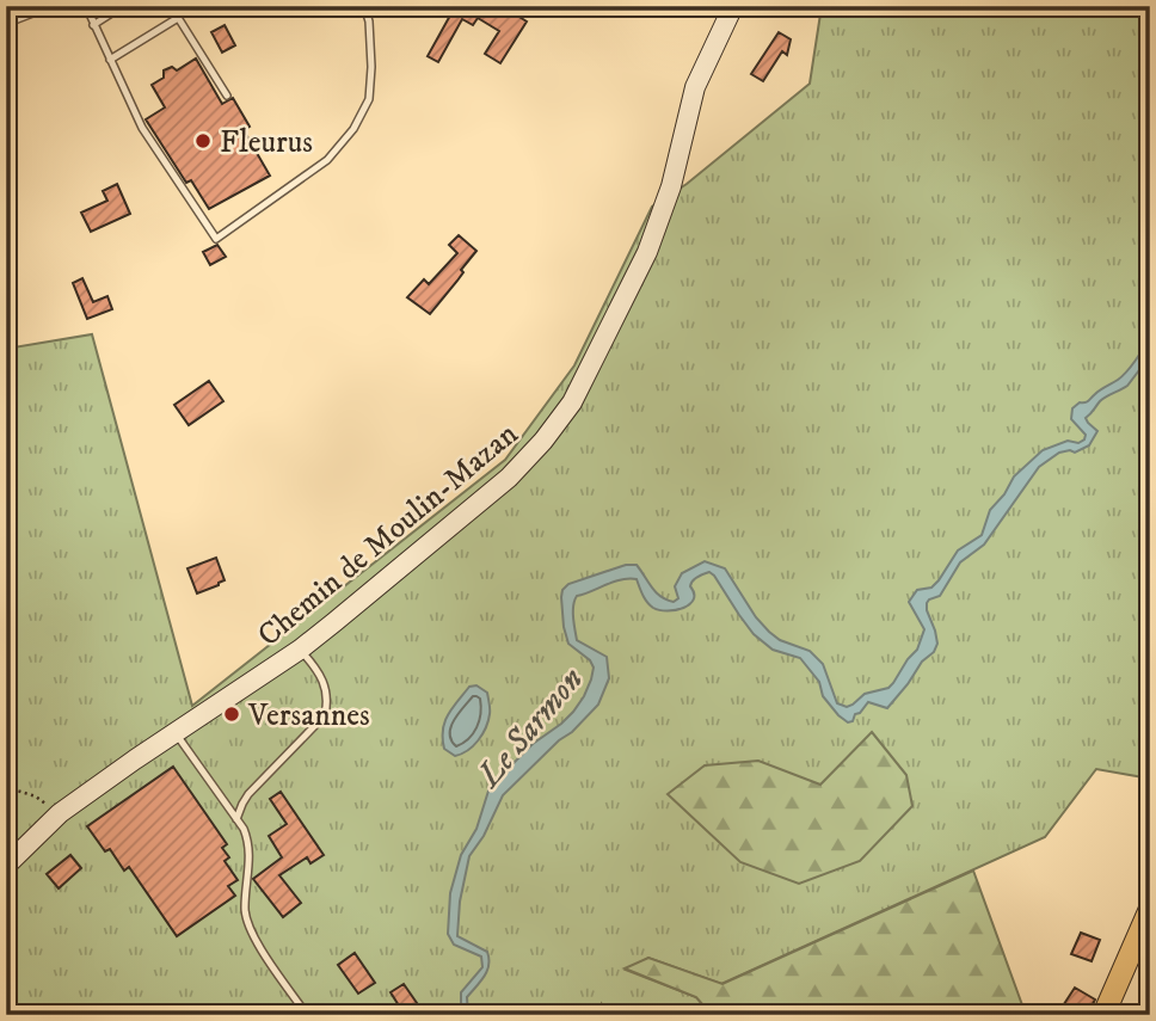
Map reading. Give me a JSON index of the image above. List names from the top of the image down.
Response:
{
  "streets": {
    "street": ["Chemin de Moulin-Mazan"]
  },
  "water": ["Le Sarmon"],
  "places": ["Fleurus", "Versannes"]
}
